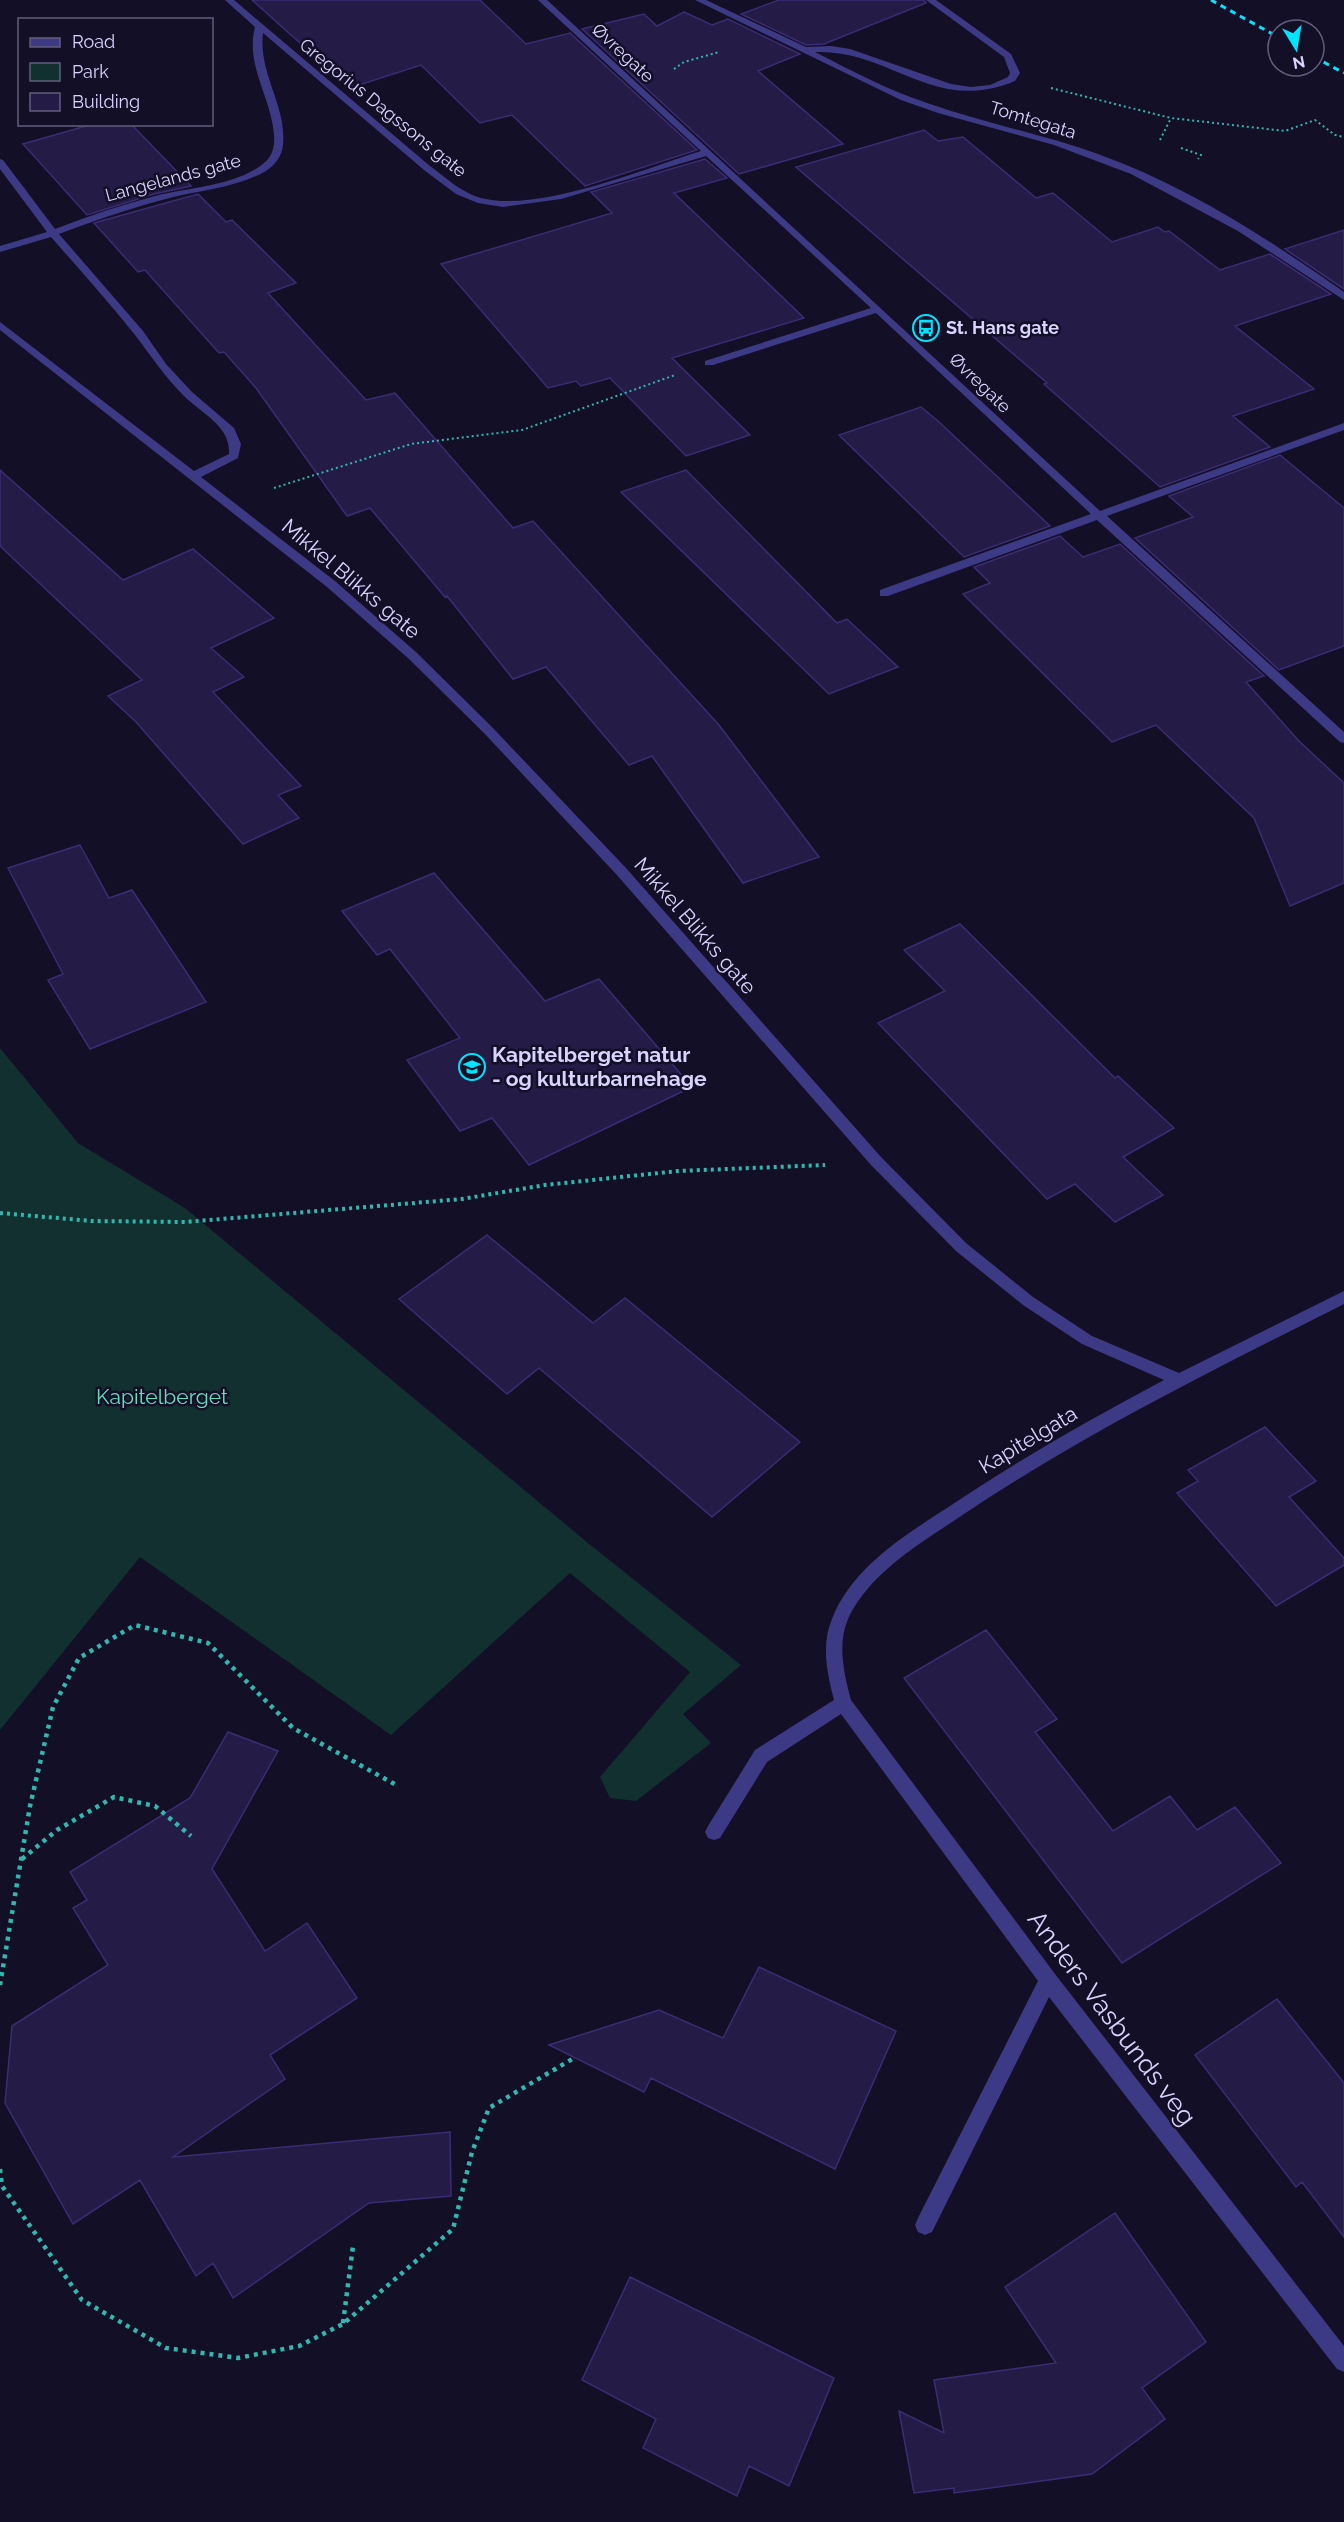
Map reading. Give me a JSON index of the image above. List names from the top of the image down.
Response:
{
  "streets": {
    "street": [
      "Øvregate",
      "Gregorius Dagssons gate",
      "Tomtegata",
      "Langelands gate",
      "Mikkel Blikks gate",
      "Kapitelgata",
      "Anders Vasbunds veg"
    ]
  },
  "crossings": [
    ["Øvregate", "Gregorius Dagssons gate"],
    ["Gregorius Dagssons gate", "Langelands gate"],
    ["Mikkel Blikks gate", "Kapitelgata"],
    ["Kapitelgata", "Anders Vasbunds veg"]
  ],
  "parks": ["Kapitelberget"],
  "places": {
    "bus stop": ["St. Hans gate"],
    "school or university": ["Kapitelberget natur - og kulturbarnehage"]
  },
  "legend": ["Road", "Park", "Building"],
  "north": "bottom"
}
